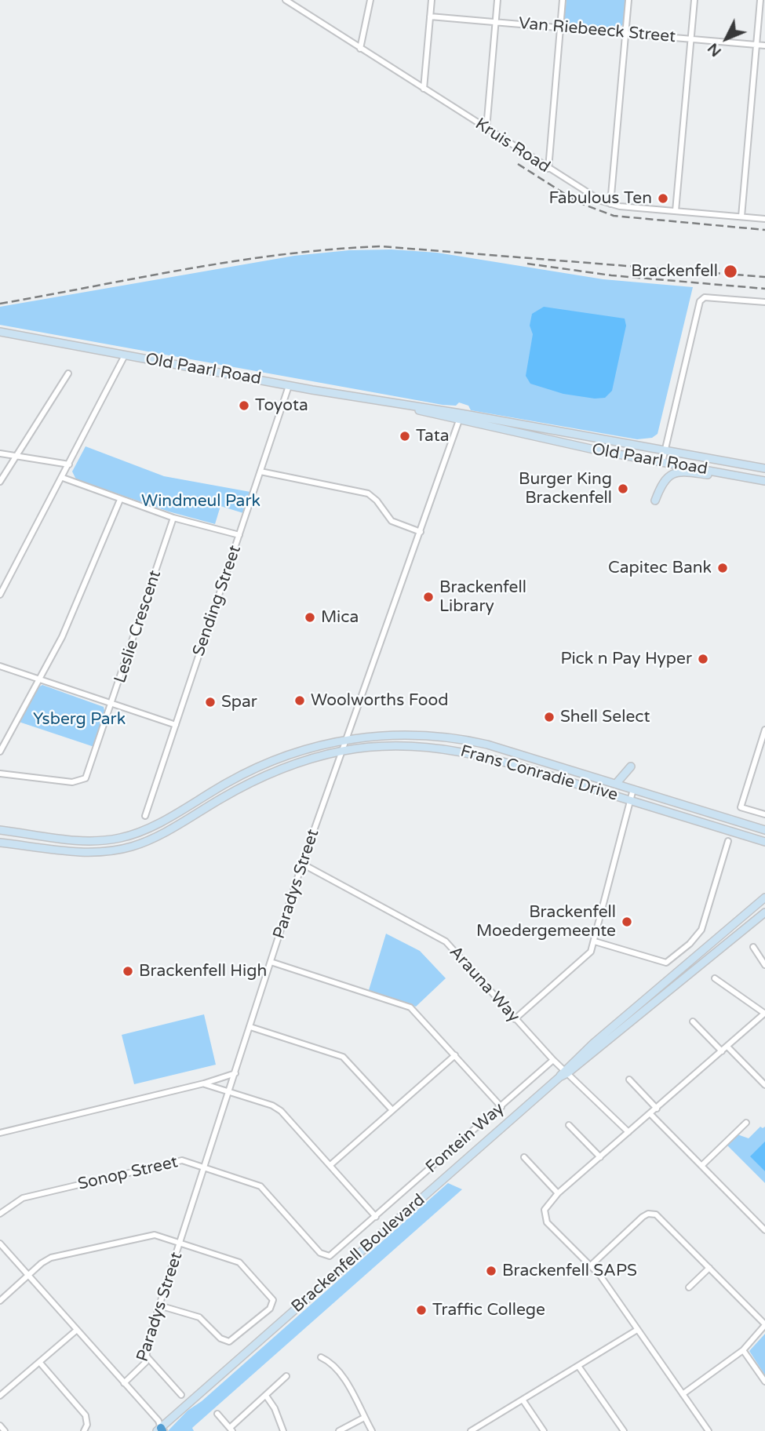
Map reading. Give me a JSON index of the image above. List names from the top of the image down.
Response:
{
  "streets": {
    "street": [
      "Van Riebeeck Street",
      "Kruis Road",
      "Old Paarl Road",
      "Sending Street",
      "Leslie Crescent",
      "Frans Conradie Drive",
      "Paradys Street",
      "Arauna Way",
      "Fontein Way",
      "Sonop Street",
      "Brackenfell Boulevard"
    ]
  },
  "crossings": [
    ["Old Paarl Road", "Sending Street"],
    ["Old Paarl Road", "Paradys Street"],
    ["Frans Conradie Drive", "Paradys Street"],
    ["Paradys Street", "Arauna Way"],
    ["Paradys Street", "Sonop Street"],
    ["Arauna Way", "Fontein Way"],
    ["Arauna Way", "Brackenfell Boulevard"],
    ["Fontein Way", "Sonop Street"]
  ],
  "parks": ["Windmeul Park", "Ysberg Park"],
  "places": [
    "Fabulous Ten",
    "Brackenfell",
    "Toyota",
    "Tata",
    "Burger King Brackenfell",
    "Capitec Bank",
    "Brackenfell Library",
    "Mica",
    "Pick n Pay Hyper",
    "Woolworths Food",
    "Spar",
    "Shell Select",
    "Brackenfell Moedergemeente",
    "Brackenfell High",
    "Brackenfell SAPS",
    "Traffic College"
  ],
  "north": "bottom left"
}
